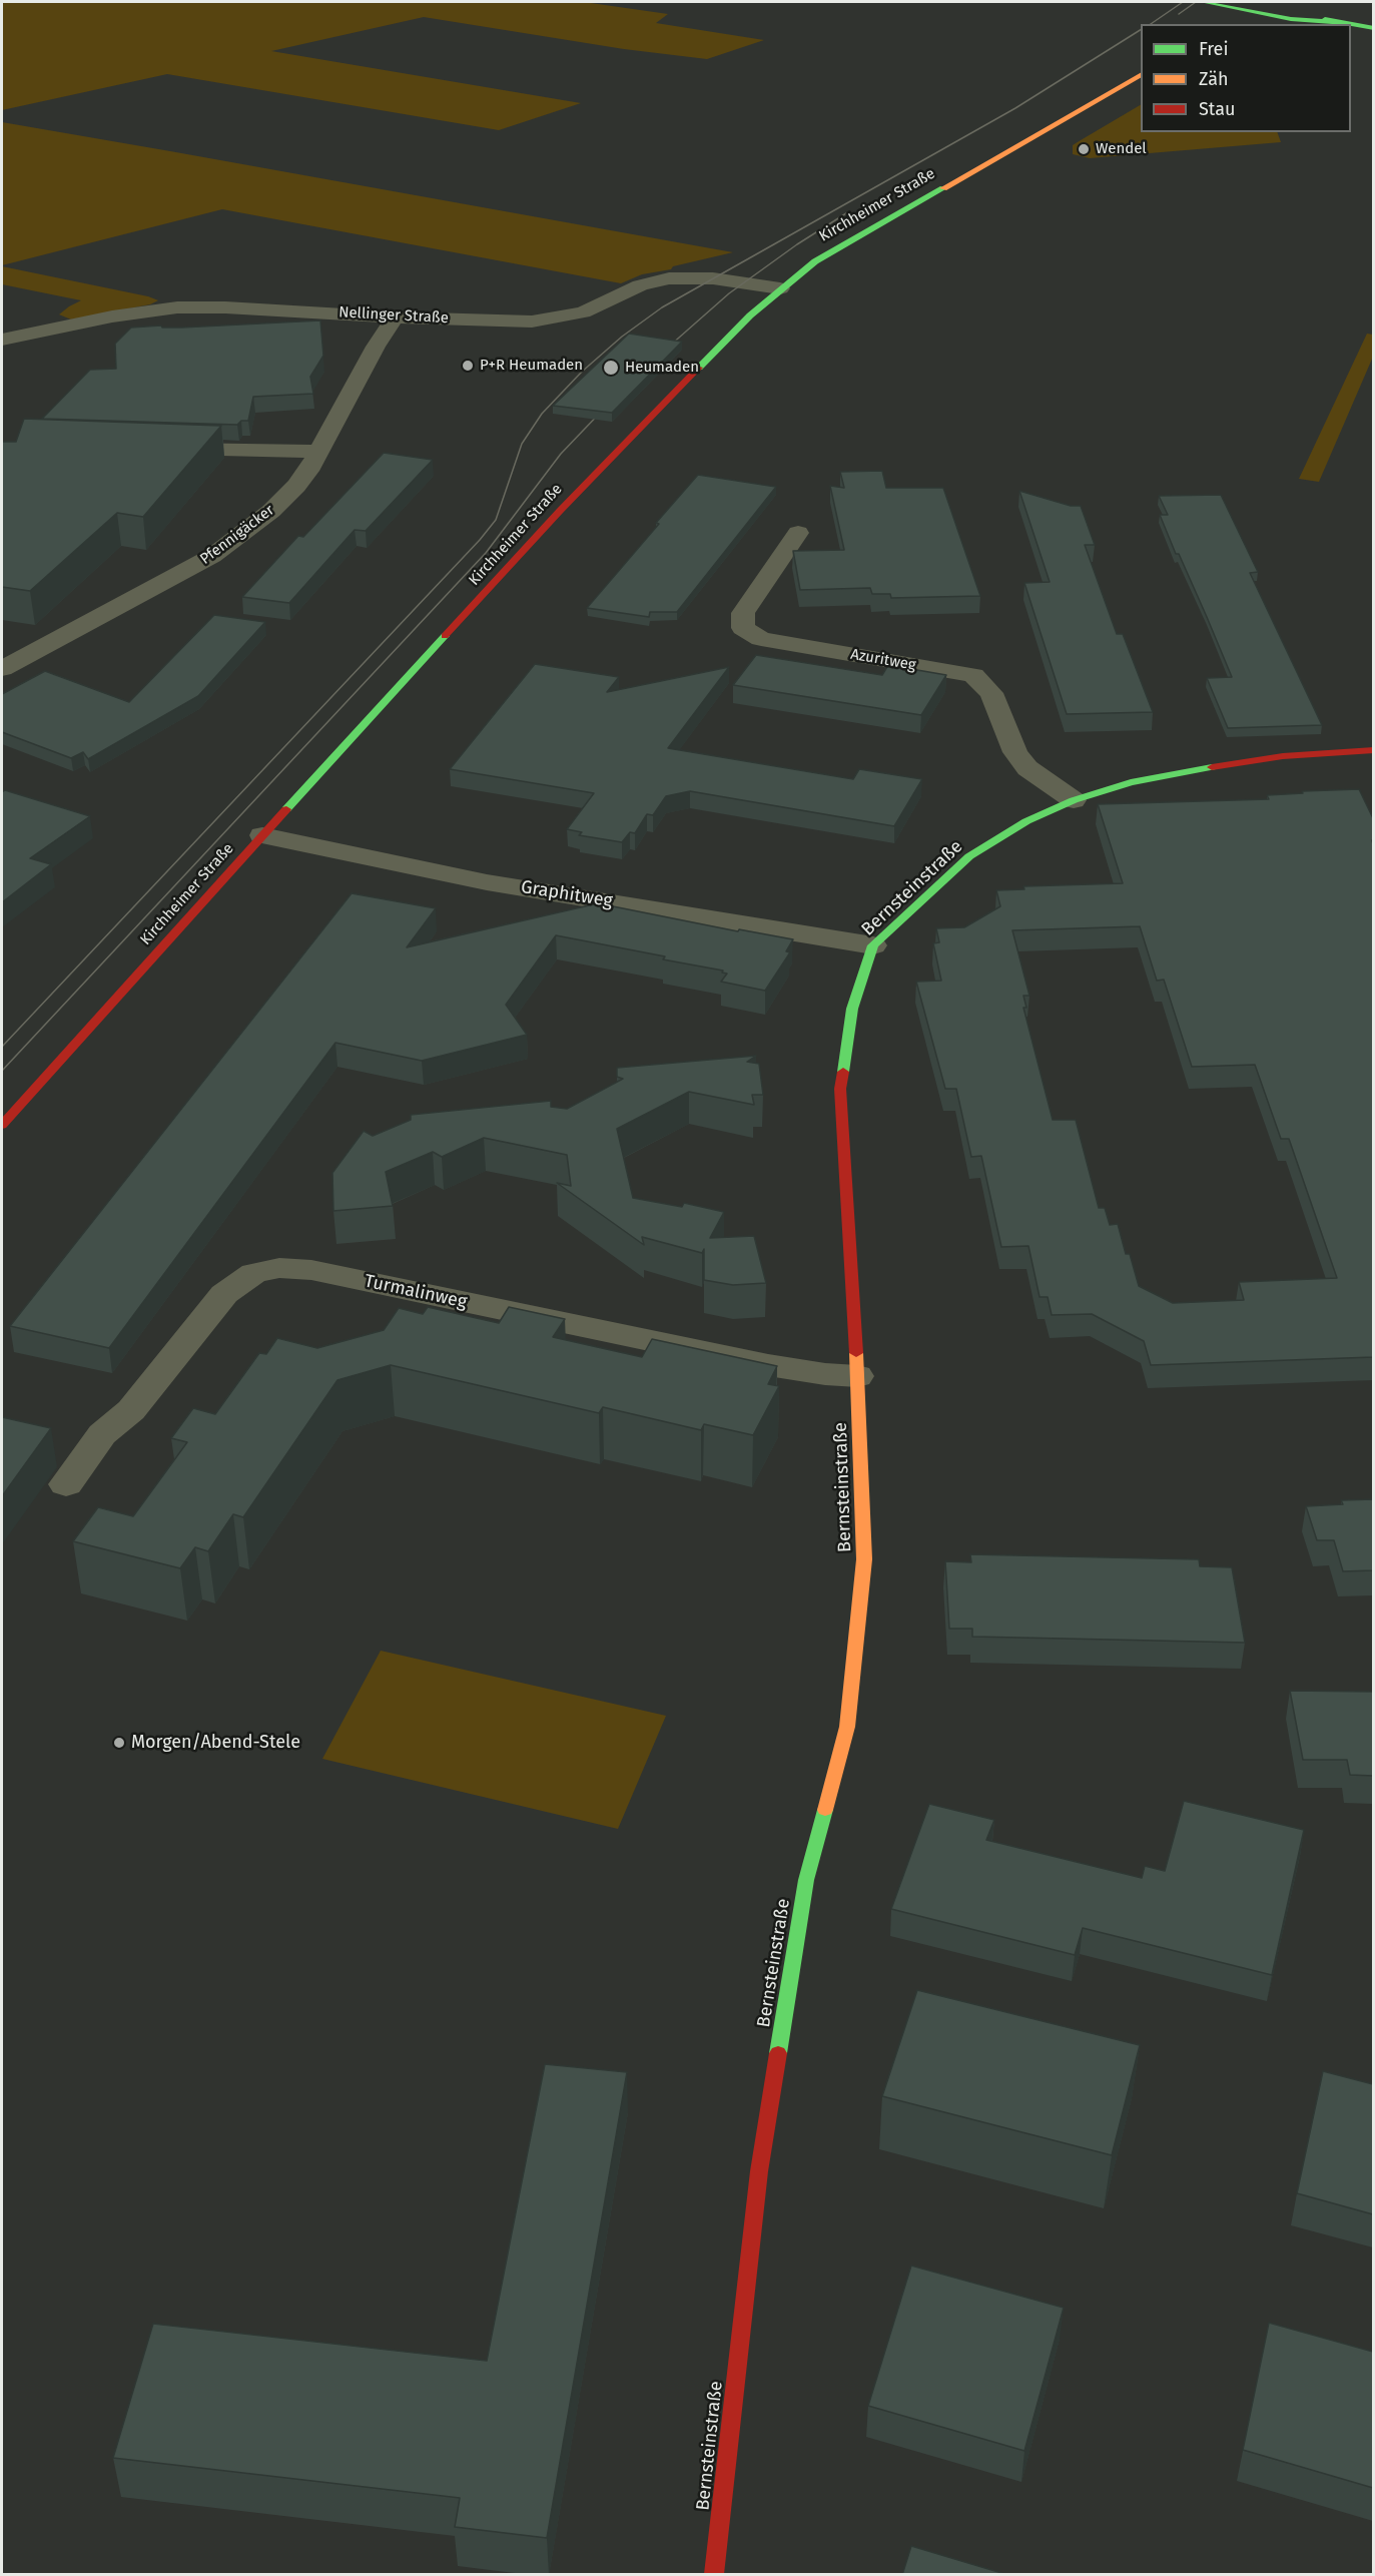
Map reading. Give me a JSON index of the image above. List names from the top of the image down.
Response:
{
  "streets": {
    "main road": ["Kirchheimer Straße", "Bernsteinstraße"],
    "street": [
      "Nellinger Straße",
      "Pfennigäcker",
      "Azuritweg",
      "Graphitweg",
      "Turmalinweg"
    ]
  },
  "crossings": [
    ["Kirchheimer Straße", "Nellinger Straße"],
    ["Kirchheimer Straße", "Graphitweg"],
    ["Nellinger Straße", "Pfennigäcker"],
    ["Azuritweg", "Bernsteinstraße"],
    ["Bernsteinstraße", "Graphitweg"],
    ["Bernsteinstraße", "Turmalinweg"]
  ],
  "places": [
    "Wendel",
    "P+R Heumaden",
    "Heumaden",
    "Morgen/Abend-Stele"
  ],
  "legend": ["Frei", "Zäh", "Stau"]
}
